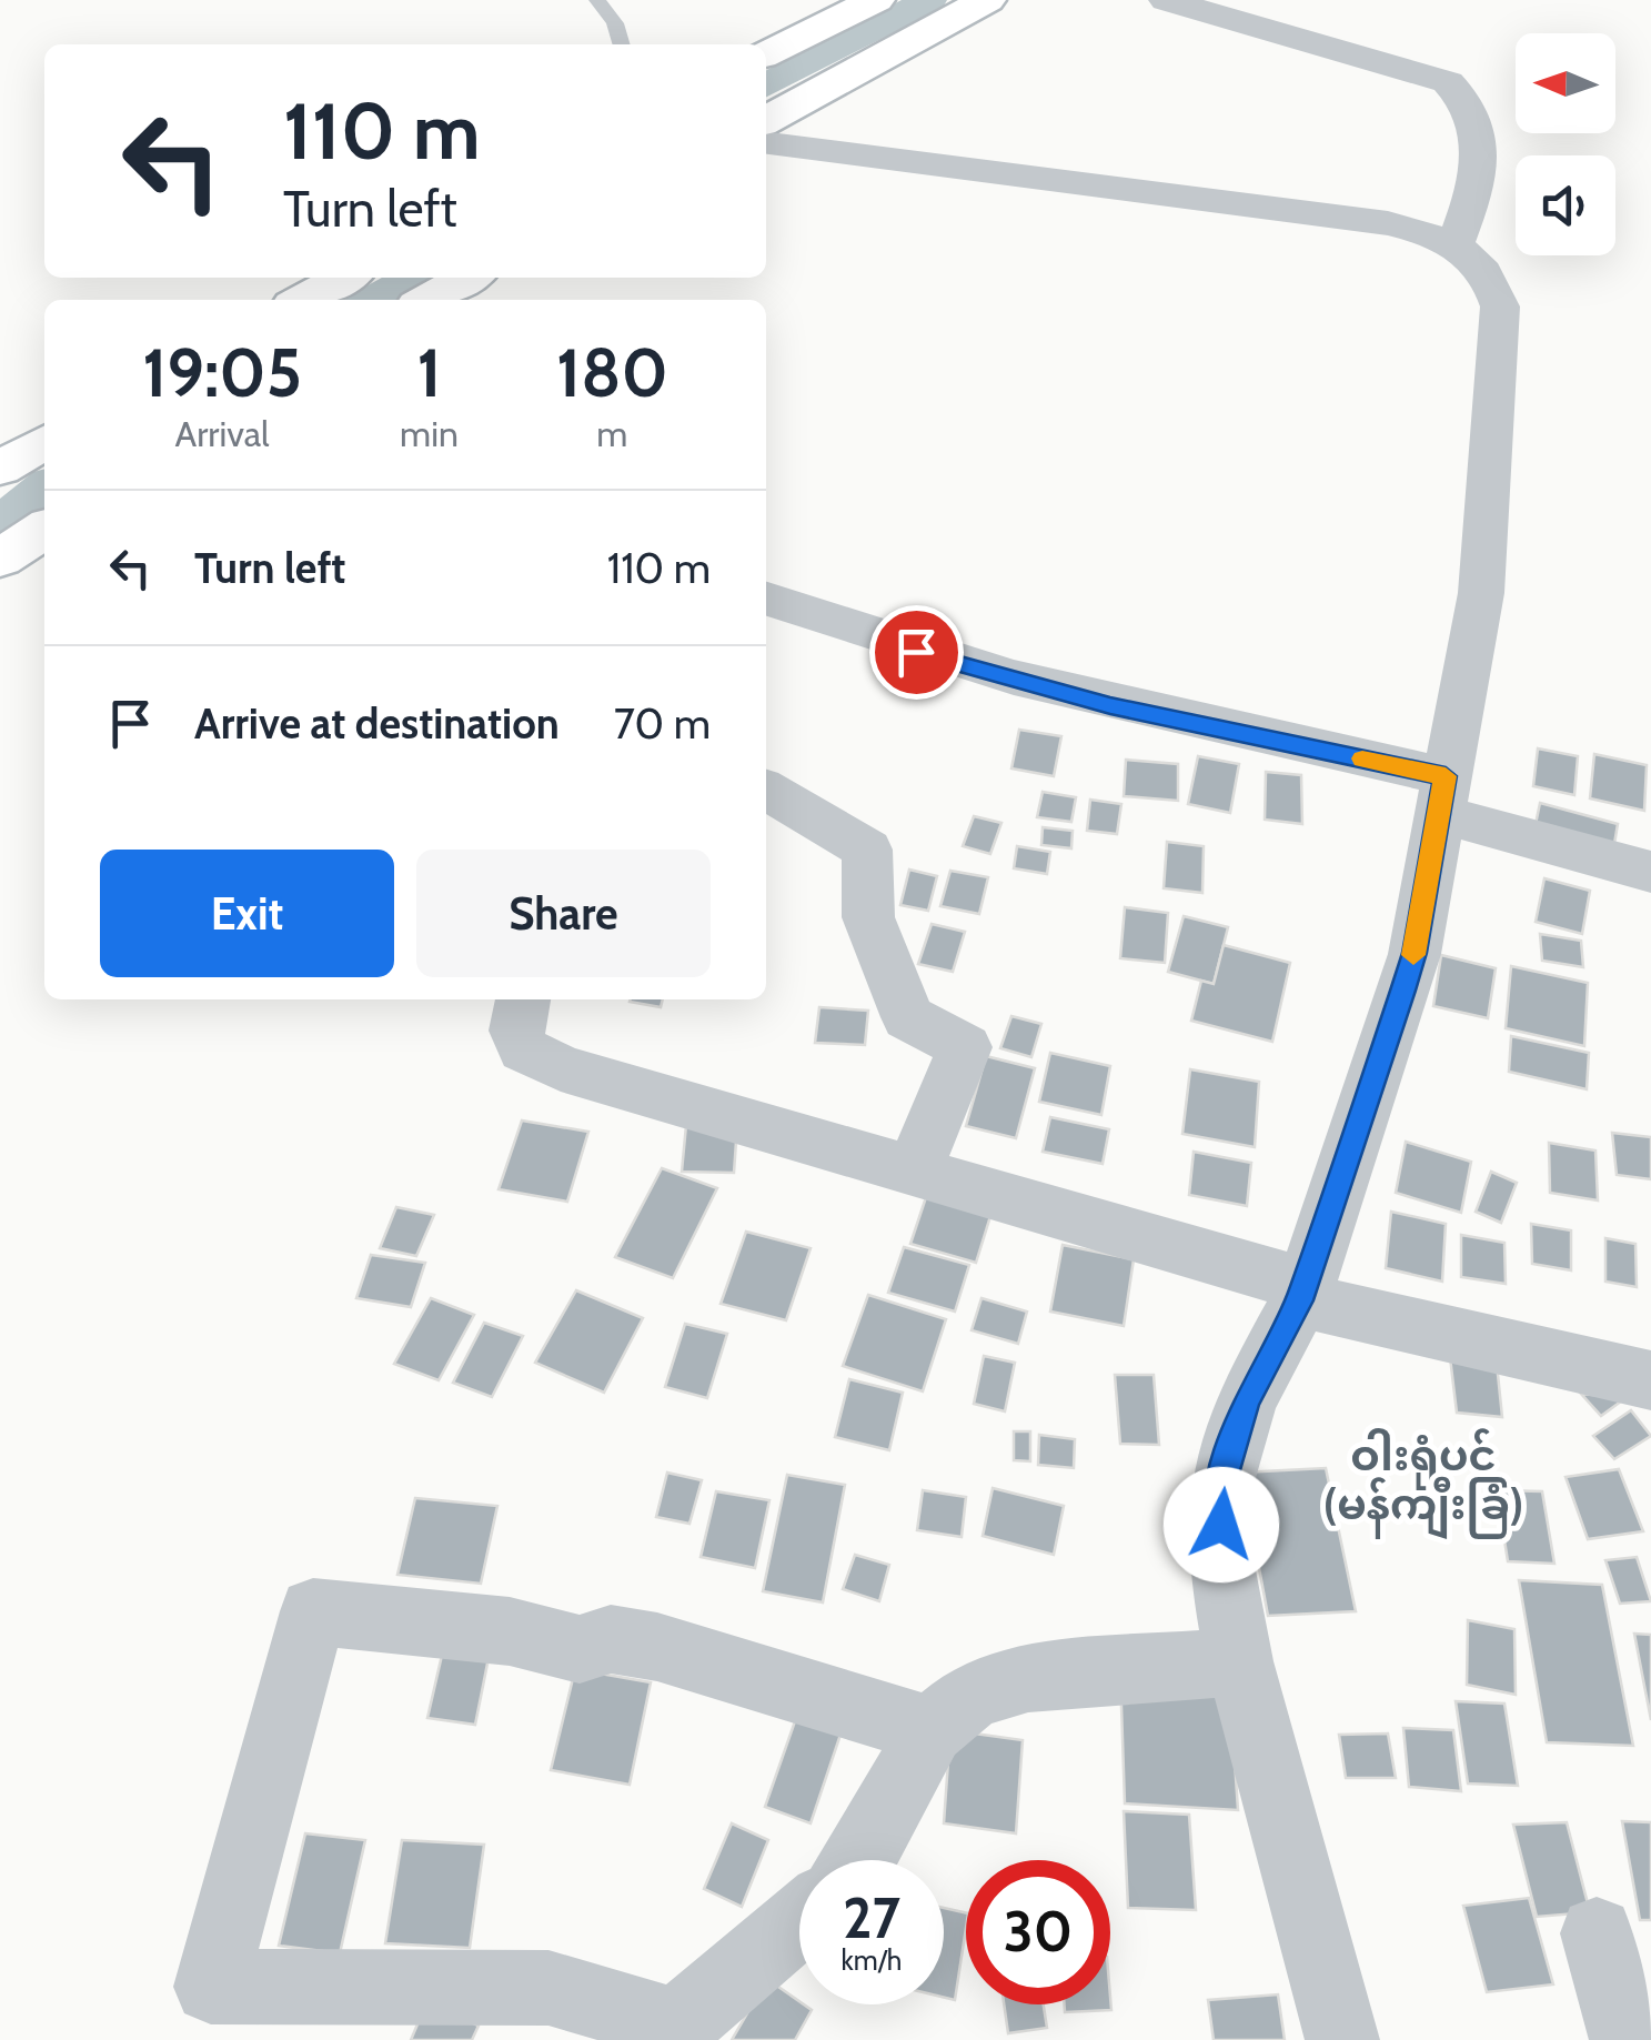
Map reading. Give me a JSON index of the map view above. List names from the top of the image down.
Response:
{
  "districts": ["ဝါးရုံပင် (မန်ကျီးခြံ)"],
  "north": "left",
  "page": {
    "turn": ["110 m", "Turn left"],
    "eta": [
      "19:05",
      "Arrival",
      "1",
      "min",
      "180",
      "m"
    ],
    "list": [
      {
        "name": "Turn left",
        "value": "110 m"
      },
      {
        "name": "Arrive at destination",
        "value": "70 m"
      }
    ],
    "buttons": ["Exit", "Share"],
    "speed": "27 km/h",
    "limit": "30"
  }
}
